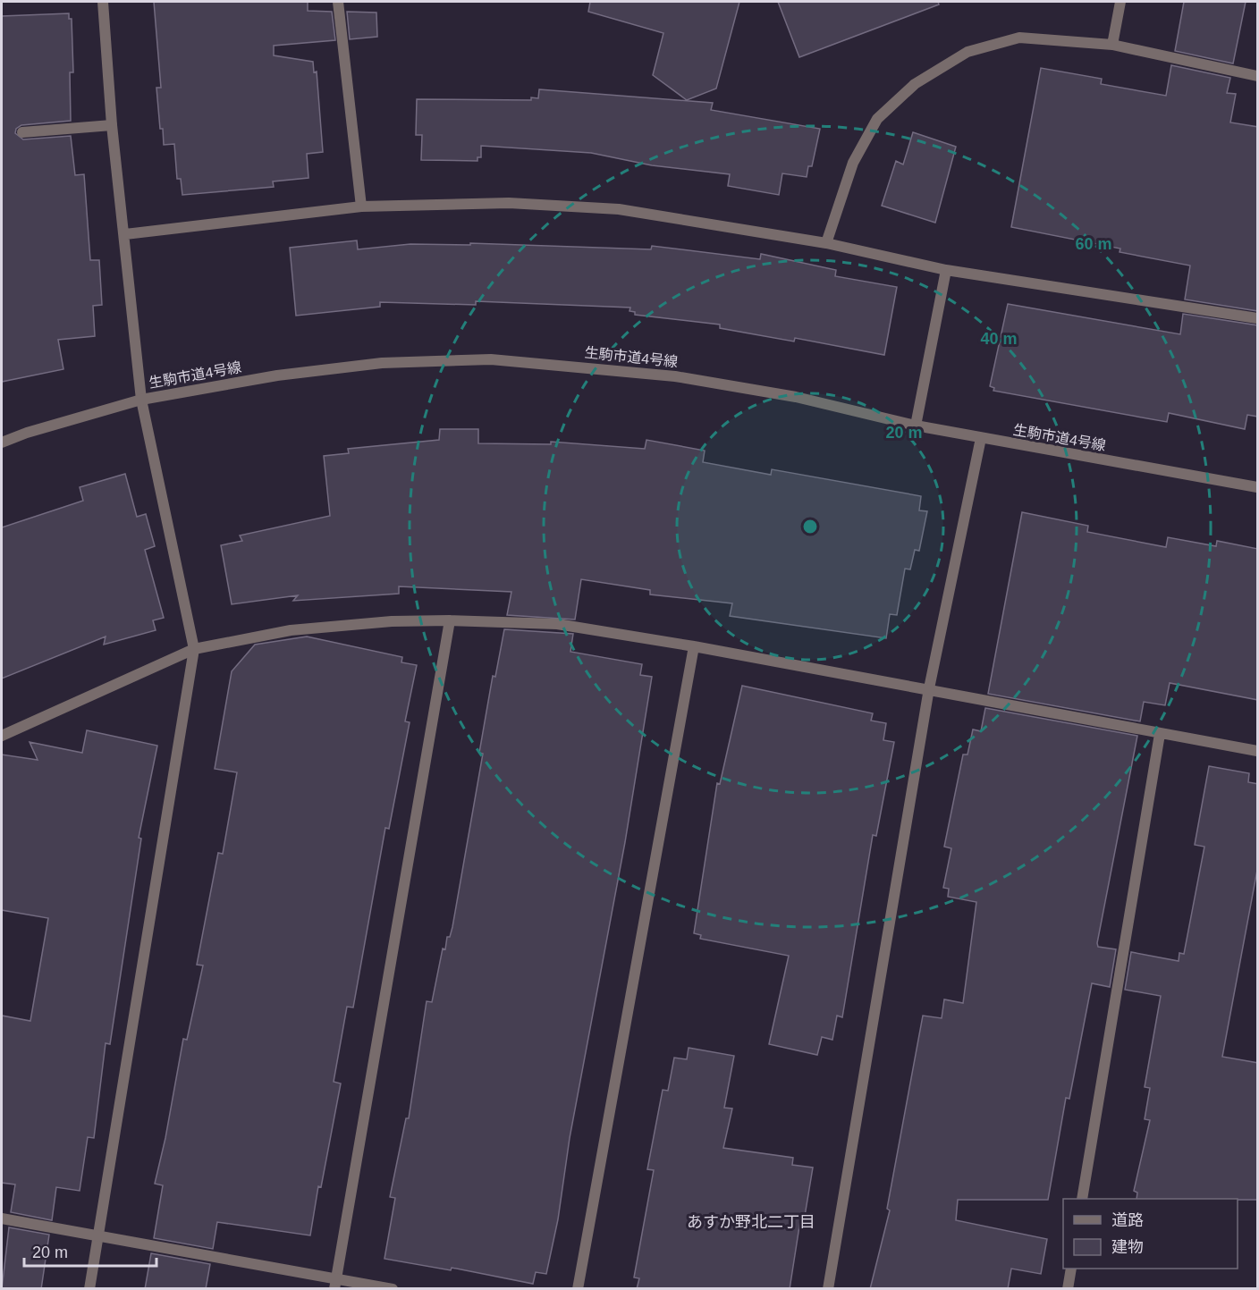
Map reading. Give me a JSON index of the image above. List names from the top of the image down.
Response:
{
  "streets": {
    "street": ["生駒市道4号線"]
  },
  "districts": ["あすか野北二丁目"],
  "legend": ["道路", "建物"],
  "scale_bar": "20 m",
  "rings": ["60 m", "40 m", "20 m"]
}
